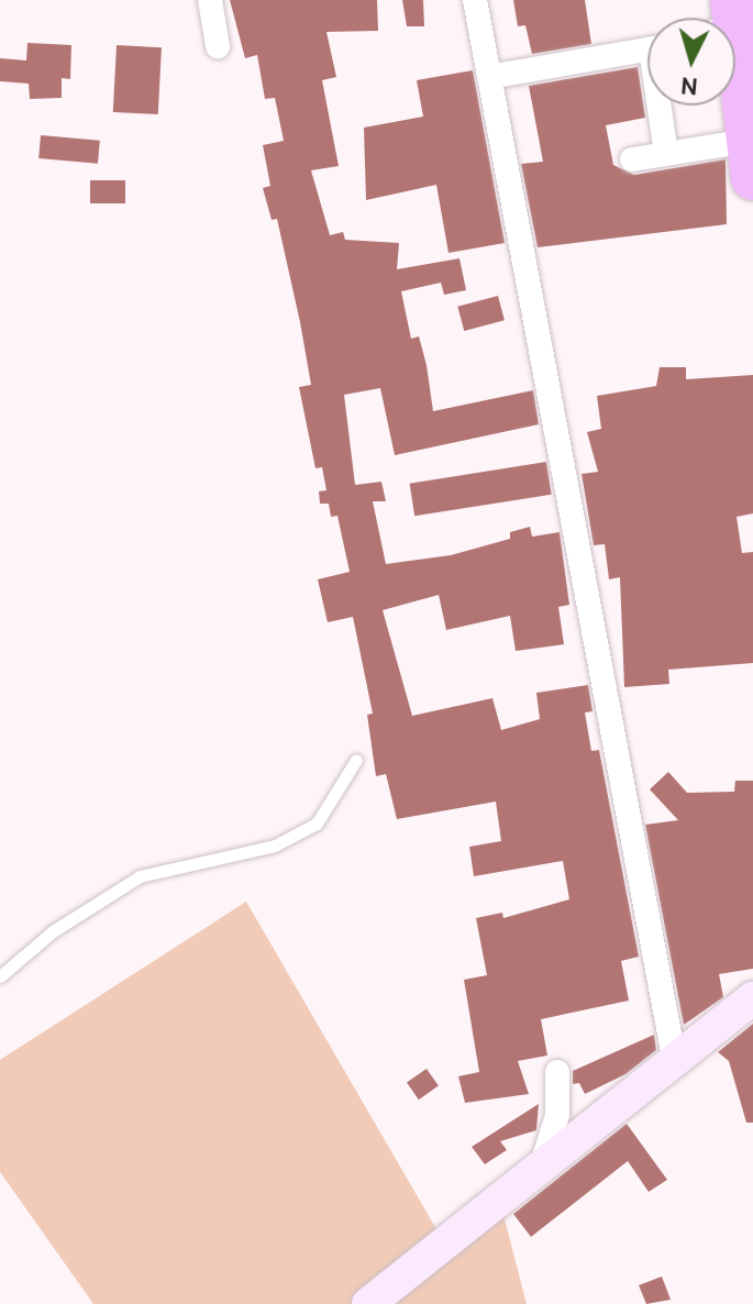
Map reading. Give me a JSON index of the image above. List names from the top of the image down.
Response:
{
  "north": "bottom"
}
